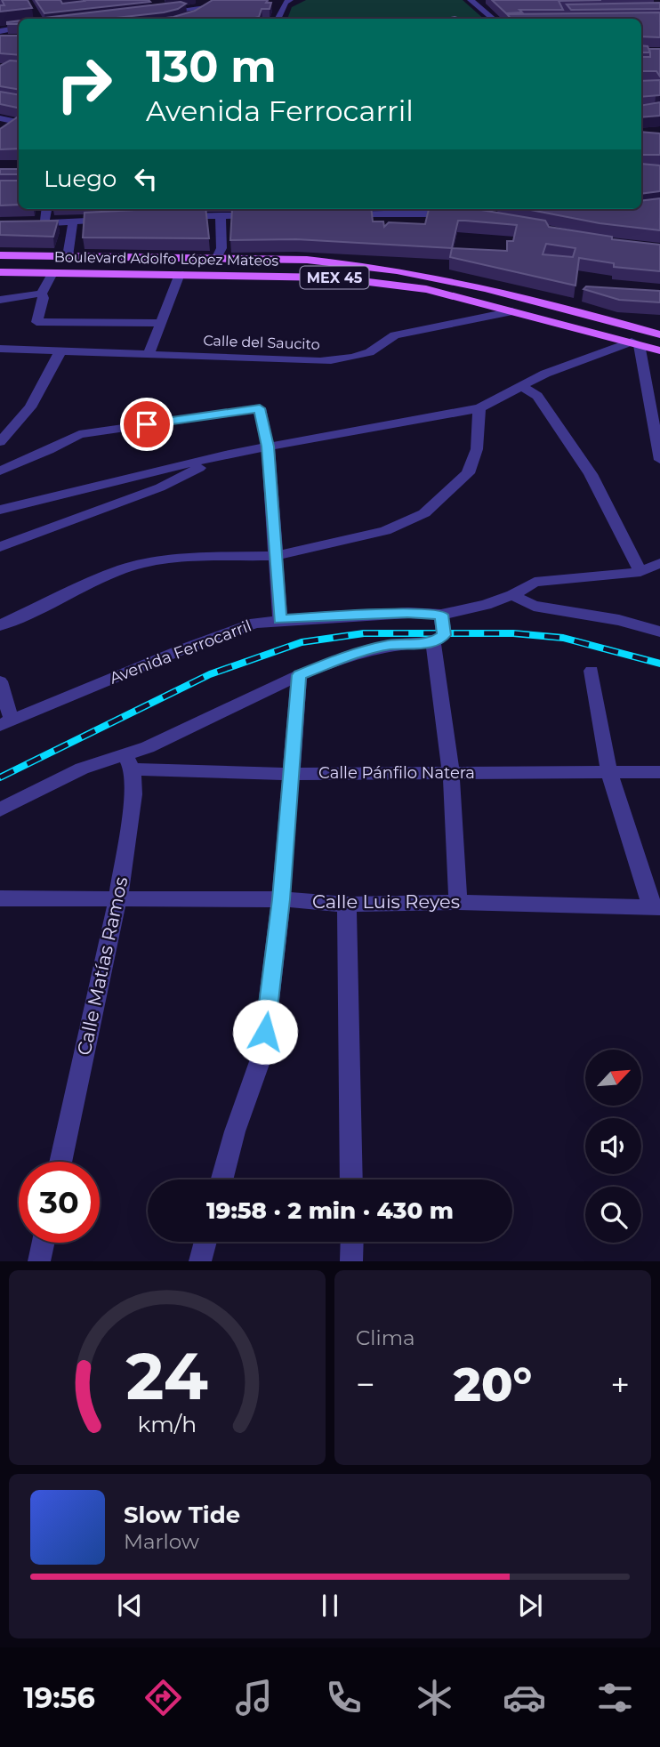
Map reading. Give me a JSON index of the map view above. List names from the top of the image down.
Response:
{
  "streets": {
    "main road": ["Boulevard Adolfo López Mateos", "MEX 45"],
    "street": [
      "Calle del Saucito",
      "Avenida Ferrocarril",
      "Calle Pánfilo Natera",
      "Calle Luis Reyes",
      "Calle Matías Ramos"
    ]
  },
  "crossings": [
    ["Boulevard Adolfo López Mateos", "Calle del Saucito"],
    ["Calle Pánfilo Natera", "Calle Matías Ramos"],
    ["Calle Luis Reyes", "Calle Matías Ramos"]
  ],
  "north": "top right",
  "page": {
    "turn": ["130 m", "Avenida Ferrocarril"],
    "then": "Luego",
    "limit": "30",
    "trip": "19:58 · 2 min · 430 m",
    "tile": "Clima",
    "heat": ["−", "20°", "+"],
    "song": ["Slow Tide", "Marlow"],
    "tabs": "19:56",
    "gauge": ["24", "km/h"]
  }
}
